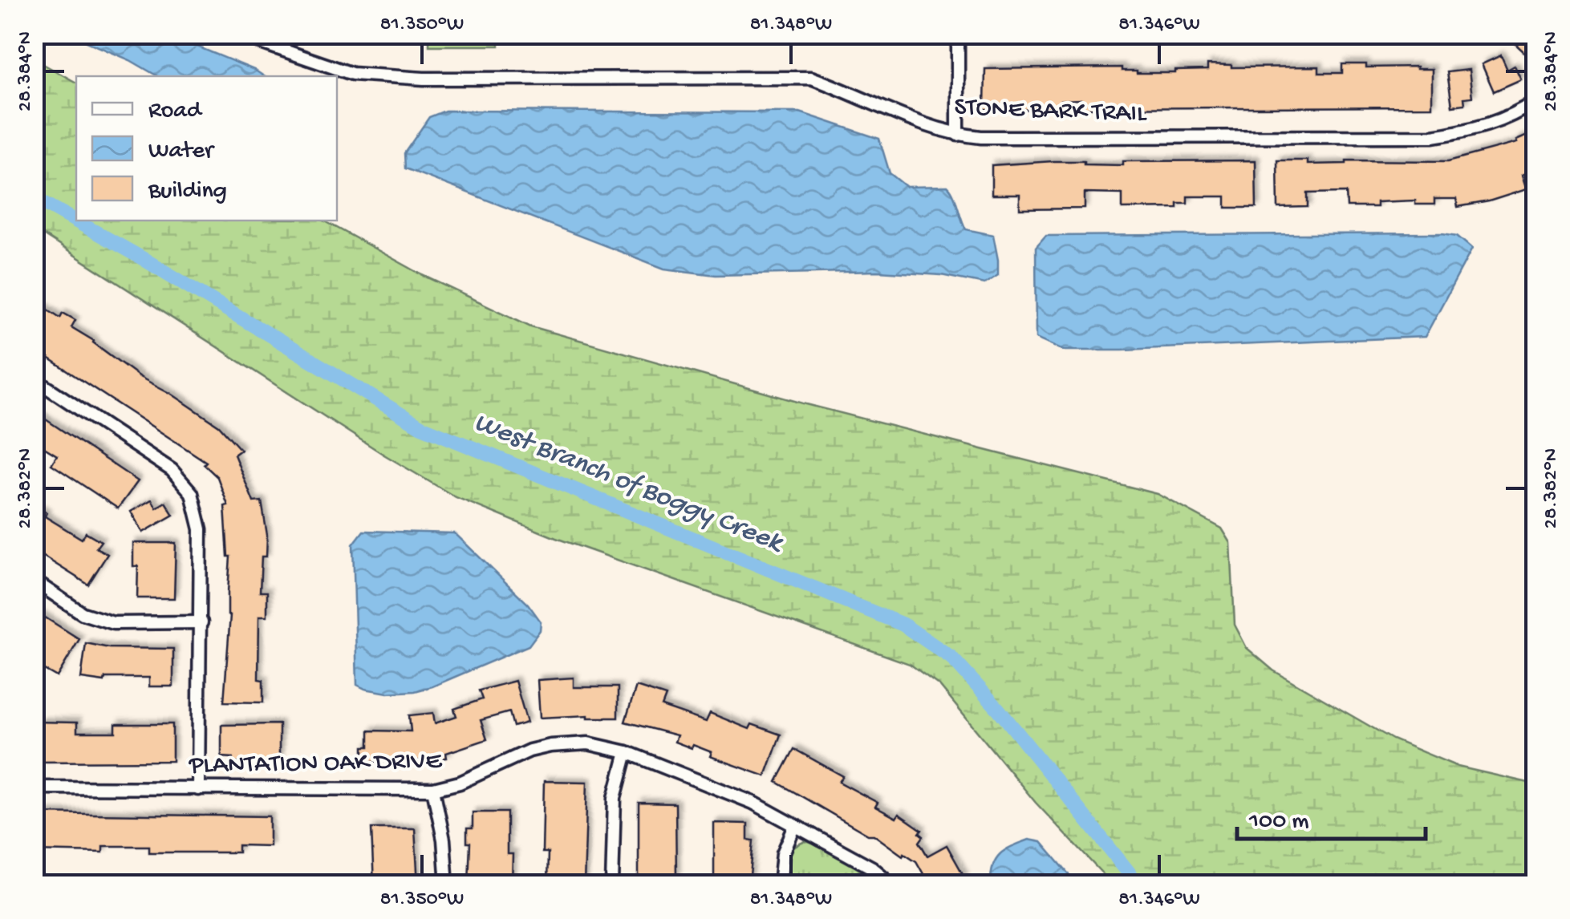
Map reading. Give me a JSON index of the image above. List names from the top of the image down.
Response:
{
  "streets": {
    "street": ["STONE BARK TRAIL", "PLANTATION OAK DRIVE"]
  },
  "water": ["West Branch of Boggy Creek"],
  "legend": ["Road", "Water", "Building"],
  "scale_bar": "100 m",
  "coordinates": [
    "81.350°W",
    "81.348°W",
    "81.346°W",
    "28.384°N",
    "28.382°N"
  ]
}
